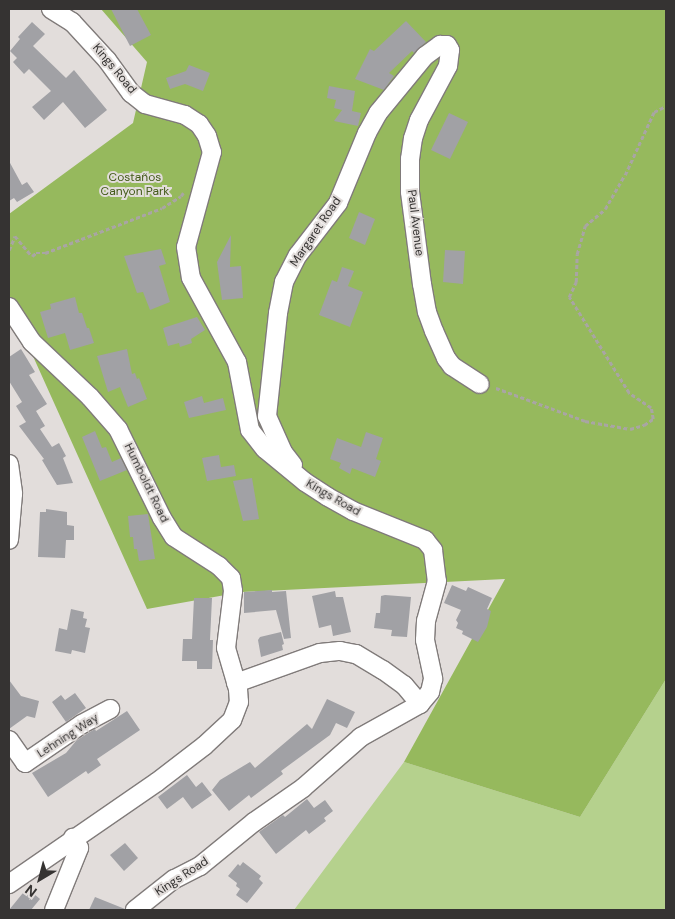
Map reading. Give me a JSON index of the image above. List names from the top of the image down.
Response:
{
  "streets": {
    "street": [
      "Kings Road",
      "Paul Avenue",
      "Margaret Road",
      "Humboldt Road",
      "Lehning Way"
    ]
  },
  "crossings": [
    ["Kings Road", "Margaret Road"],
    ["Paul Avenue", "Margaret Road"]
  ],
  "parks": ["Costaños Canyon Park"],
  "north": "bottom left"
}
